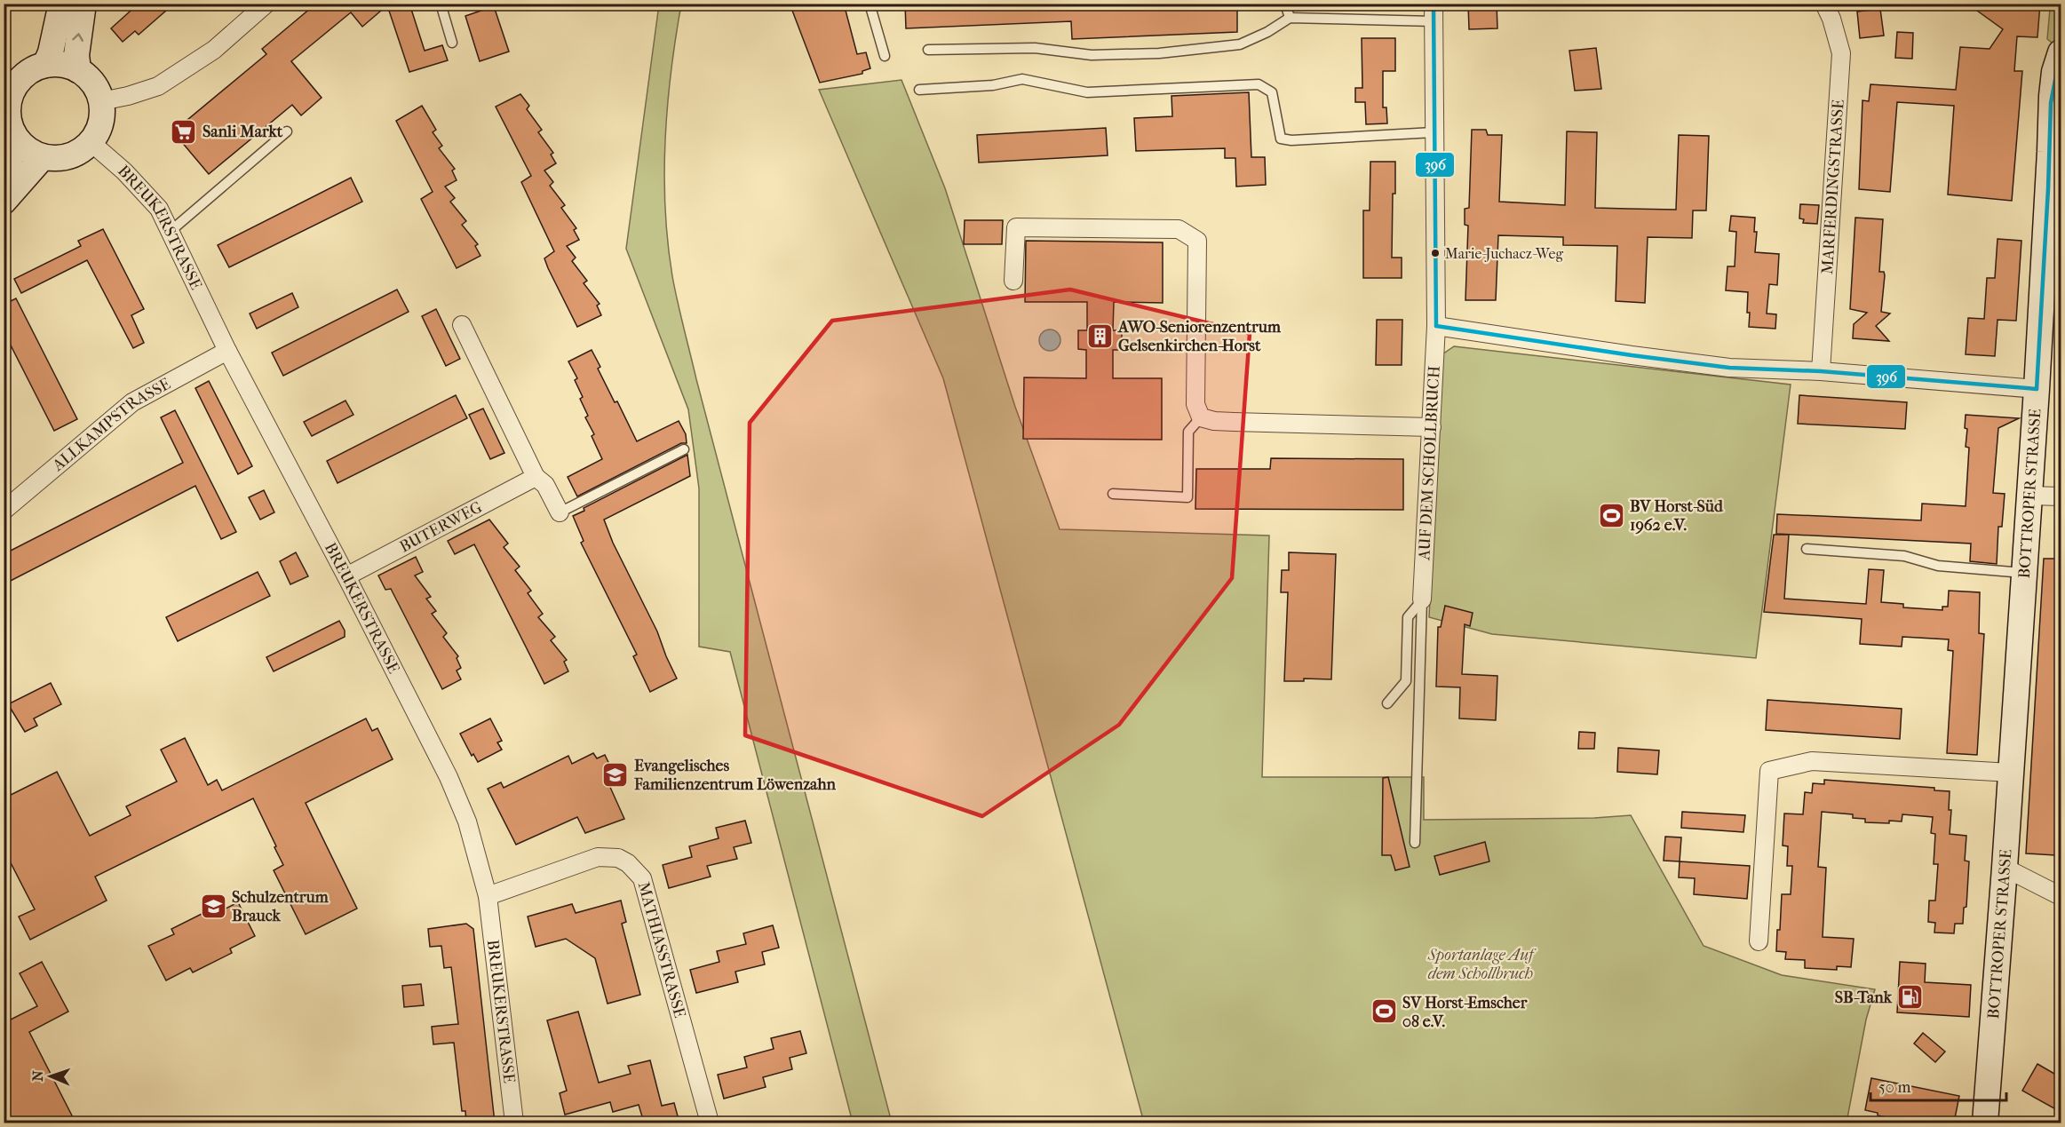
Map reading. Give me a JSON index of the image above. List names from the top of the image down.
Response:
{
  "streets": {
    "main road": ["BOTTROPER STRASSE"],
    "street": [
      "MARFERDINGSTRASSE",
      "BREUKERSTRASSE",
      "ALLKAMPSTRASSE",
      "AUF DEM SCHOLLBRUCH",
      "BUTERWEG",
      "MATHIASSTRASSE"
    ]
  },
  "crossings": [
    ["BREUKERSTRASSE", "ALLKAMPSTRASSE"],
    ["BREUKERSTRASSE", "BUTERWEG"],
    ["BREUKERSTRASSE", "MATHIASSTRASSE"]
  ],
  "parks": ["Sportanlage Auf dem Schollbruch"],
  "places": {
    "supermarket": ["Sanli Markt"],
    "other": ["Marie-Juchacz-Weg"],
    "building": ["AWO-Seniorenzentrum Gelsenkirchen-Horst"],
    "sports": ["BV Horst-Süd 1962 e.V.", "SV Horst-Emscher 08 e.V."],
    "school or university": ["Evangelisches Familienzentrum Löwenzahn", "Schulzentrum Brauck"],
    "fuel station": ["SB-Tank"]
  },
  "lines": ["transit line 396"],
  "scale_bar": "50 m",
  "north": "left"
}
